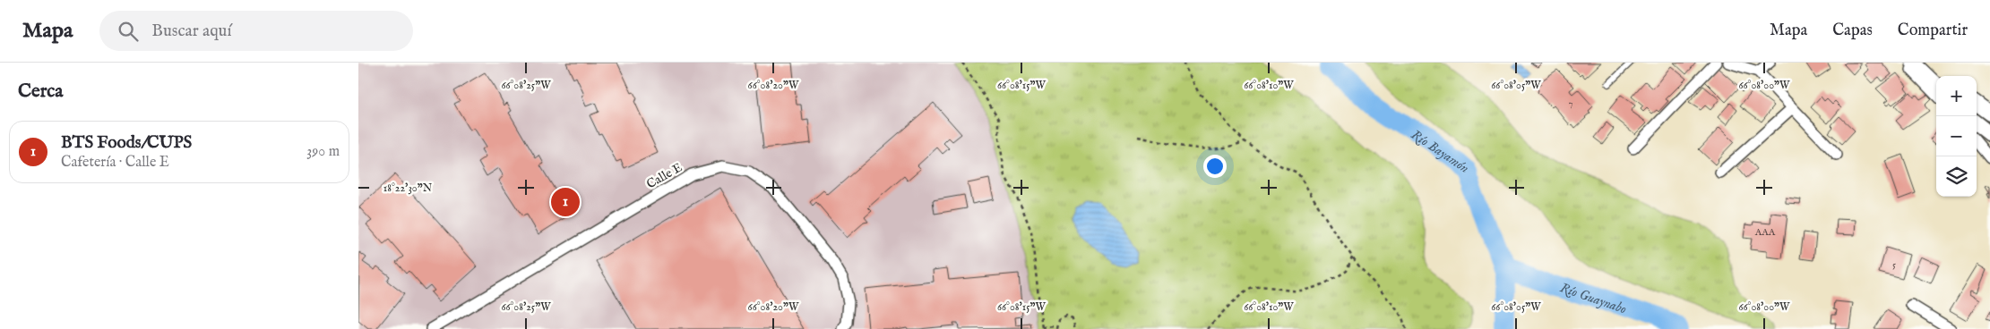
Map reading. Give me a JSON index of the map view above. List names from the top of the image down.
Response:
{
  "streets": {
    "street": ["Calle E"]
  },
  "water": ["Río Bayamón", "Río Guaynabo"],
  "house_numbers": ["7", "AAA", "5"],
  "page": {
    "header": "Mapa",
    "search": "Buscar aquí",
    "nav": ["Mapa", "Capas", "Compartir"],
    "heading": "Cerca",
    "map_buttons": ["+", "−"],
    "list": [
      {
        "mark": "1",
        "name": "BTS Foods/CUPS",
        "note": "Cafetería · Calle E",
        "value": "390 m"
      }
    ],
    "pins": "1"
  },
  "coordinates": [
    "66°08'25\"W",
    "66°08'20\"W",
    "66°08'15\"W",
    "66°08'10\"W",
    "66°08'05\"W",
    "66°08'00\"W",
    "18°22'30\"N"
  ]
}
